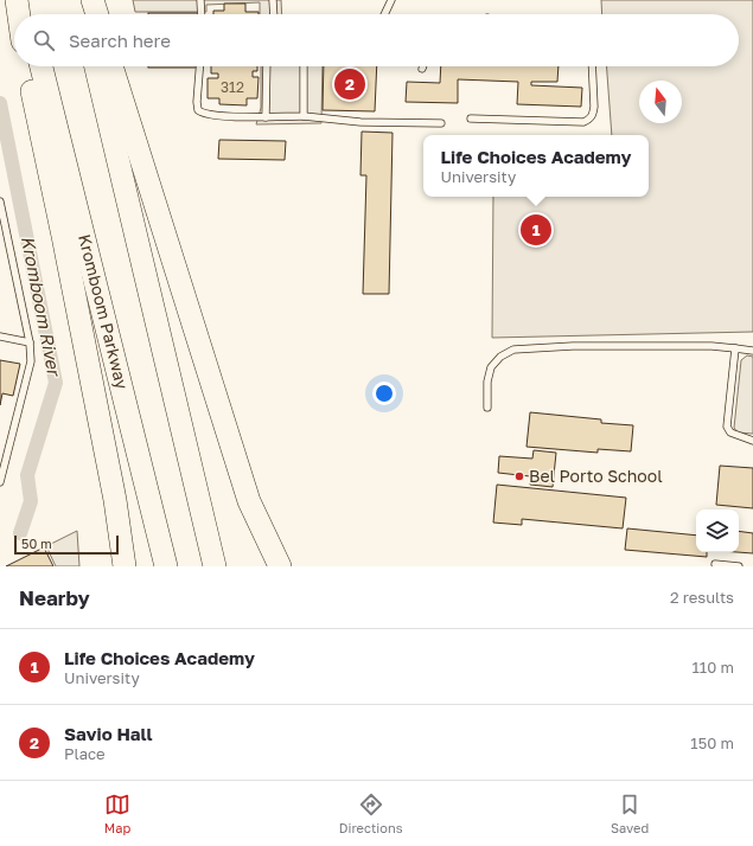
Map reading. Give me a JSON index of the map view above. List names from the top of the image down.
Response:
{
  "streets": {
    "highway": ["Kromboom Parkway"]
  },
  "water": ["Kromboom River"],
  "places": ["Bel Porto School"],
  "house_numbers": ["312"],
  "scale_bar": "50 m",
  "north": "top",
  "page": {
    "search": "Search here",
    "pins": ["2", "1"],
    "popup": ["Life Choices Academy", "University"],
    "scale": "50 m",
    "heading": ["Nearby", "2 results"],
    "list": [
      {
        "mark": "1",
        "name": "Life Choices Academy",
        "note": "University",
        "value": "110 m"
      },
      {
        "mark": "2",
        "name": "Savio Hall",
        "note": "Place",
        "value": "150 m"
      }
    ],
    "nav": ["Map", "Directions", "Saved"]
  }
}
